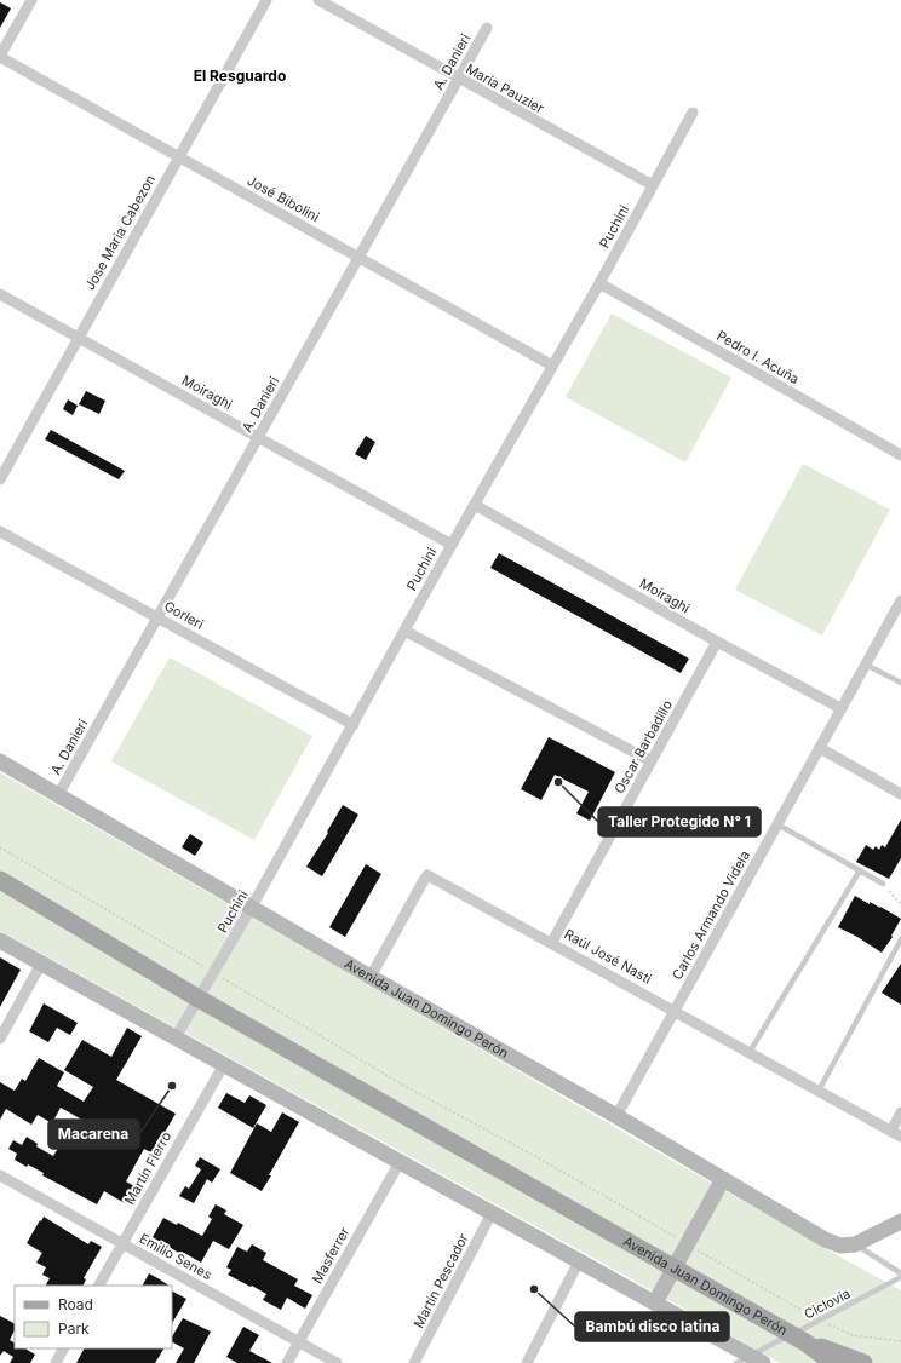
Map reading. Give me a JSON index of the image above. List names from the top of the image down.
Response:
{
  "streets": {
    "main road": ["Avenida Juan Domingo Perón"],
    "street": [
      "A. Danieri",
      "María Pauzier",
      "José Bibolini",
      "Puchini",
      "Jose Maria Cabezon",
      "Pedro I. Acuña",
      "Moiraghi",
      "Gorleri",
      "Oscar Barbadillo",
      "Carlos Armando Videla",
      "Raúl José Nasti",
      "Martín Fierro",
      "Masferrer",
      "Emilio Senes",
      "Martín Pescador"
    ],
    "lane": ["Ciclovia"]
  },
  "crossings": [
    ["A. Danieri", "María Pauzier"],
    ["A. Danieri", "José Bibolini"],
    ["A. Danieri", "Moiraghi"],
    ["A. Danieri", "Gorleri"],
    ["A. Danieri", "Avenida Juan Domingo Perón"],
    ["María Pauzier", "Puchini"],
    ["José Bibolini", "Puchini"],
    ["José Bibolini", "Jose Maria Cabezon"],
    ["Puchini", "Pedro I. Acuña"],
    ["Puchini", "Moiraghi"],
    ["Puchini", "Gorleri"],
    ["Puchini", "Avenida Juan Domingo Perón"],
    ["Jose Maria Cabezon", "Moiraghi"],
    ["Moiraghi", "Oscar Barbadillo"],
    ["Moiraghi", "Carlos Armando Videla"],
    ["Oscar Barbadillo", "Raúl José Nasti"],
    ["Carlos Armando Videla", "Raúl José Nasti"],
    ["Carlos Armando Videla", "Avenida Juan Domingo Perón"],
    ["Raúl José Nasti", "Avenida Juan Domingo Perón"],
    ["Avenida Juan Domingo Perón", "Ciclovia"],
    ["Martín Fierro", "Emilio Senes"],
    ["Masferrer", "Emilio Senes"]
  ],
  "districts": ["El Resguardo"],
  "places": ["Taller Protegido N° 1", "Macarena", "Bambú disco latina"],
  "legend": ["Road", "Park"]
}
